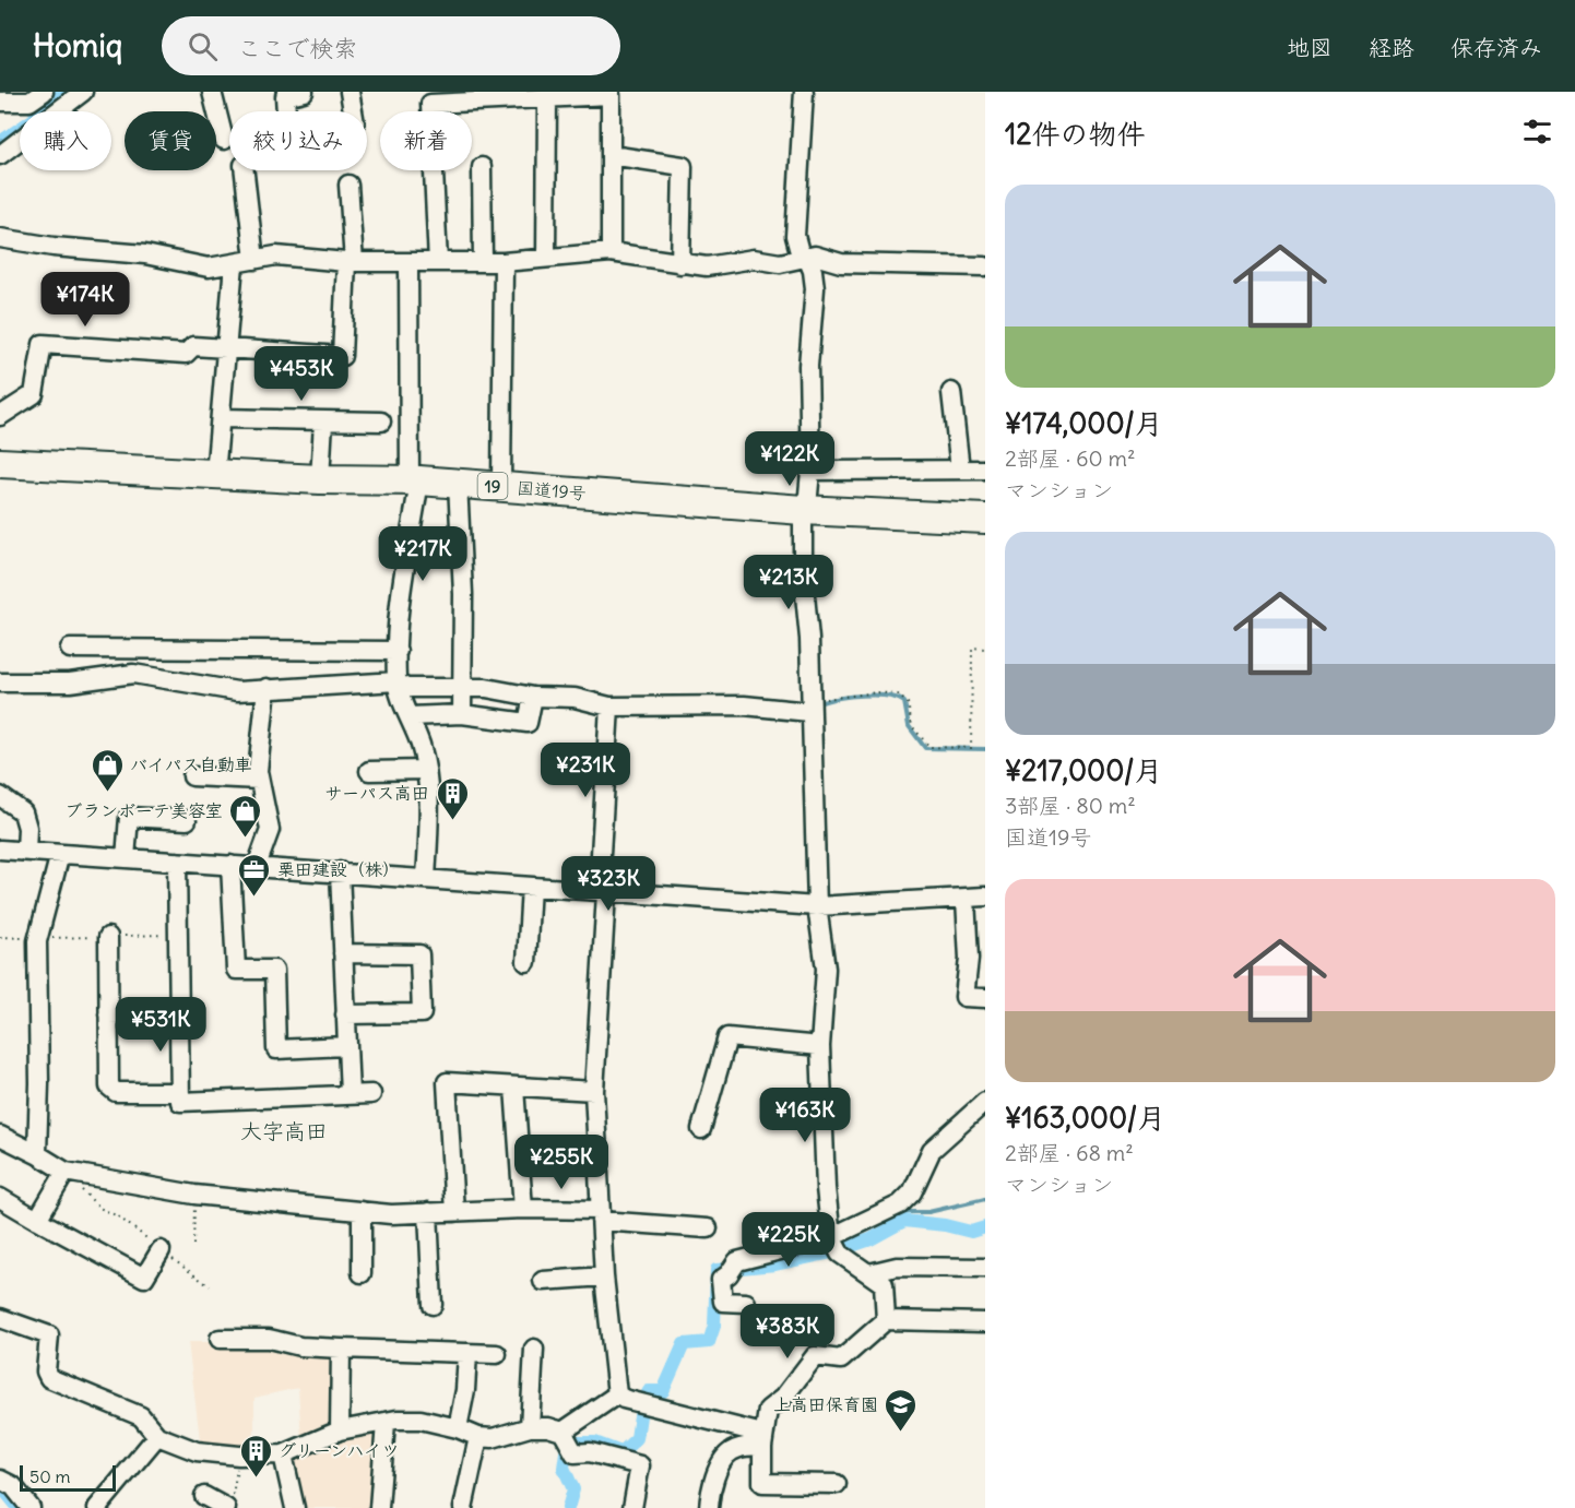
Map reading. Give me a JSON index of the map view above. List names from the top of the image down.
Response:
{
  "streets": {
    "highway": ["19", "国道19号"]
  },
  "districts": ["大字高田"],
  "places": {
    "shop": ["バイパス自動車", "ブランボーテ美容室"],
    "building": ["サーパス高田", "グリーンハイツ"],
    "office": ["栗田建設（株）"],
    "school or university": ["上高田保育園"]
  },
  "scale_bar": "50 m",
  "page": {
    "header": "Homiq",
    "search": "ここで検索",
    "nav": ["地図", "経路", "保存済み"],
    "heading": "12件の物件",
    "chip": [
      "購入",
      "賃貸",
      "絞り込み",
      "新着"
    ],
    "list": [
      {
        "name": "¥174,000/月",
        "note": "2部屋 · 60 m² · マンション"
      },
      {
        "name": "¥217,000/月",
        "note": "3部屋 · 80 m² · 国道19号"
      },
      {
        "name": "¥163,000/月",
        "note": "2部屋 · 68 m² · マンション"
      }
    ],
    "price": [
      "¥174K",
      "¥453K",
      "¥122K",
      "¥217K",
      "¥213K",
      "¥231K",
      "¥323K",
      "¥531K",
      "¥163K",
      "¥255K",
      "¥225K",
      "¥383K"
    ],
    "scale": "50 m"
  }
}
